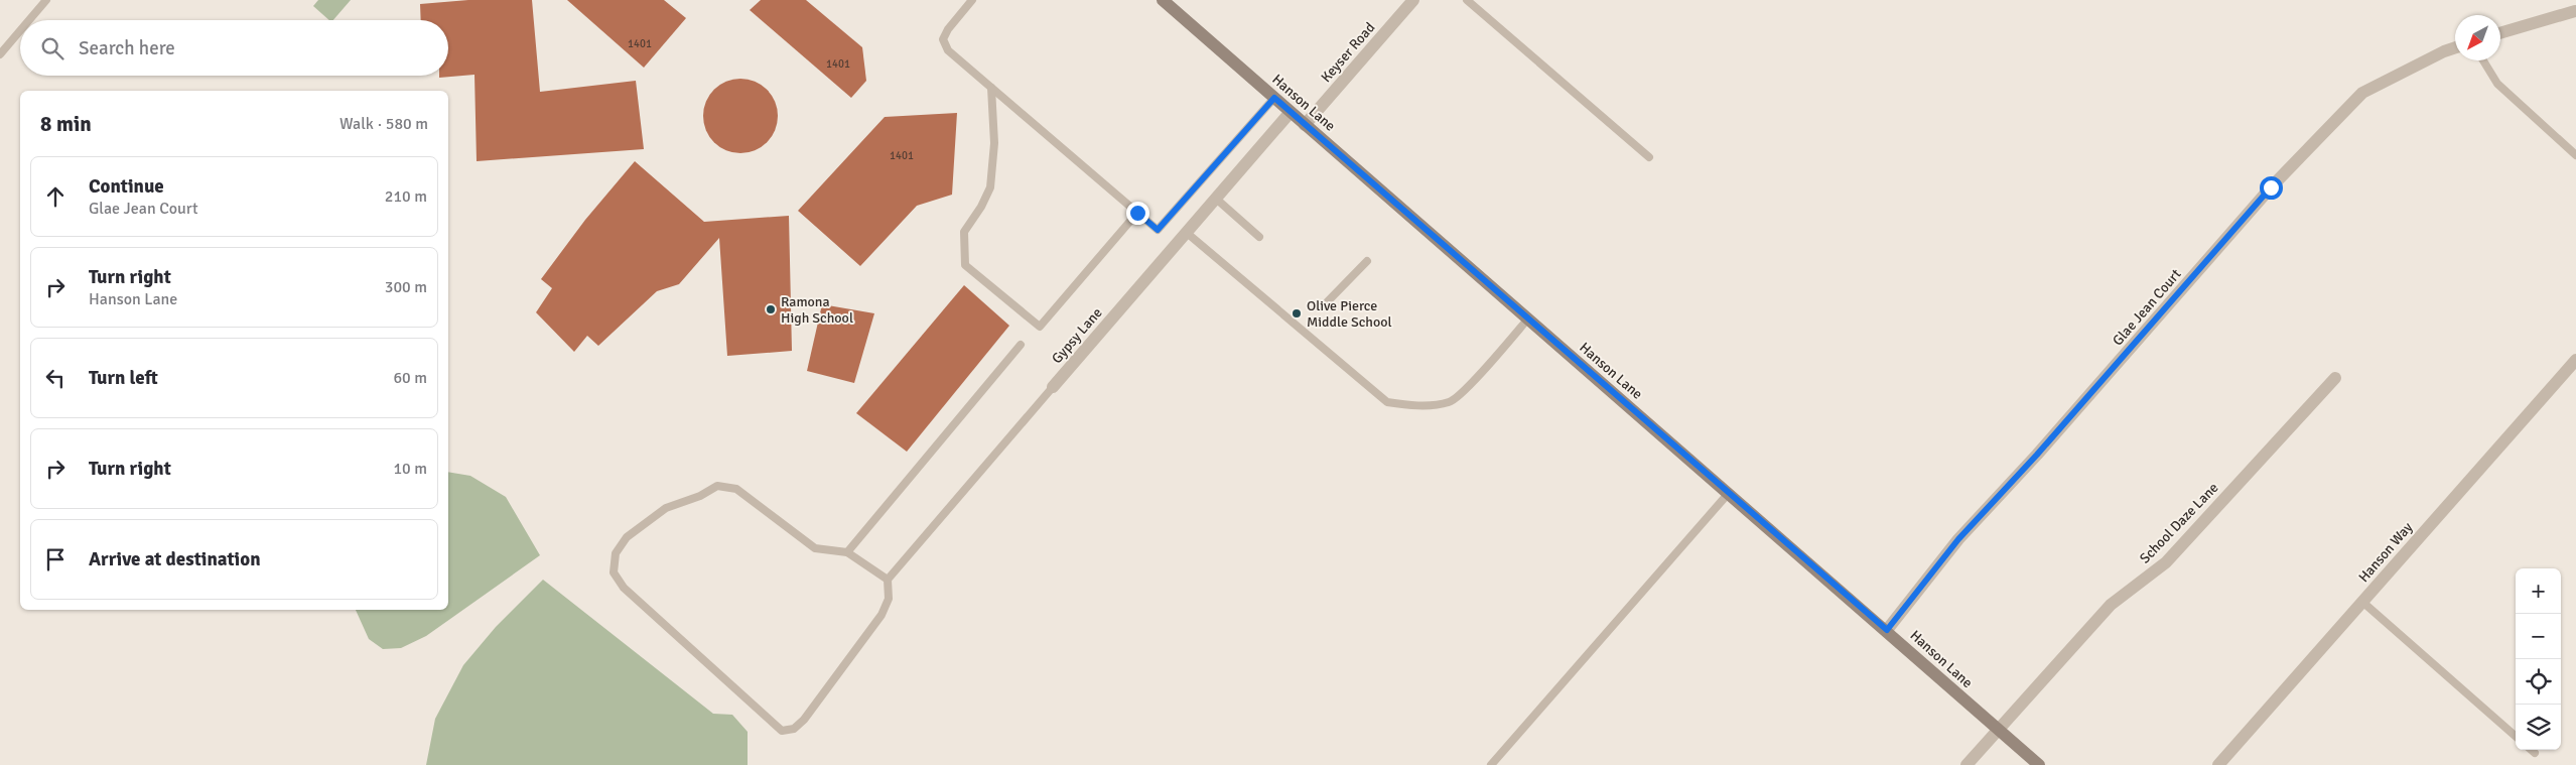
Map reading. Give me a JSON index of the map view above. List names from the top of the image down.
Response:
{
  "streets": {
    "main road": ["Hanson Lane"],
    "street": [
      "Keyser Road",
      "Glae Jean Court",
      "Gypsy Lane",
      "School Daze Lane",
      "Hanson Way"
    ]
  },
  "crossings": [
    ["Keyser Road", "Hanson Lane"],
    ["Hanson Lane", "Glae Jean Court"],
    ["Hanson Lane", "Gypsy Lane"],
    ["Hanson Lane", "School Daze Lane"]
  ],
  "places": ["Ramona High School", "Olive Pierce Middle School"],
  "house_numbers": ["1401", "1401", "1401"],
  "north": "bottom left",
  "page": {
    "search": "Search here",
    "heading": ["8 min", "Walk · 580 m"],
    "list": [
      ["Continue", "Glae Jean Court", "210 m"],
      ["Turn right", "Hanson Lane", "300 m"],
      ["Turn left", "60 m"],
      ["Turn right", "10 m"],
      "Arrive at destination"
    ],
    "map_buttons": ["+", "−"]
  }
}
